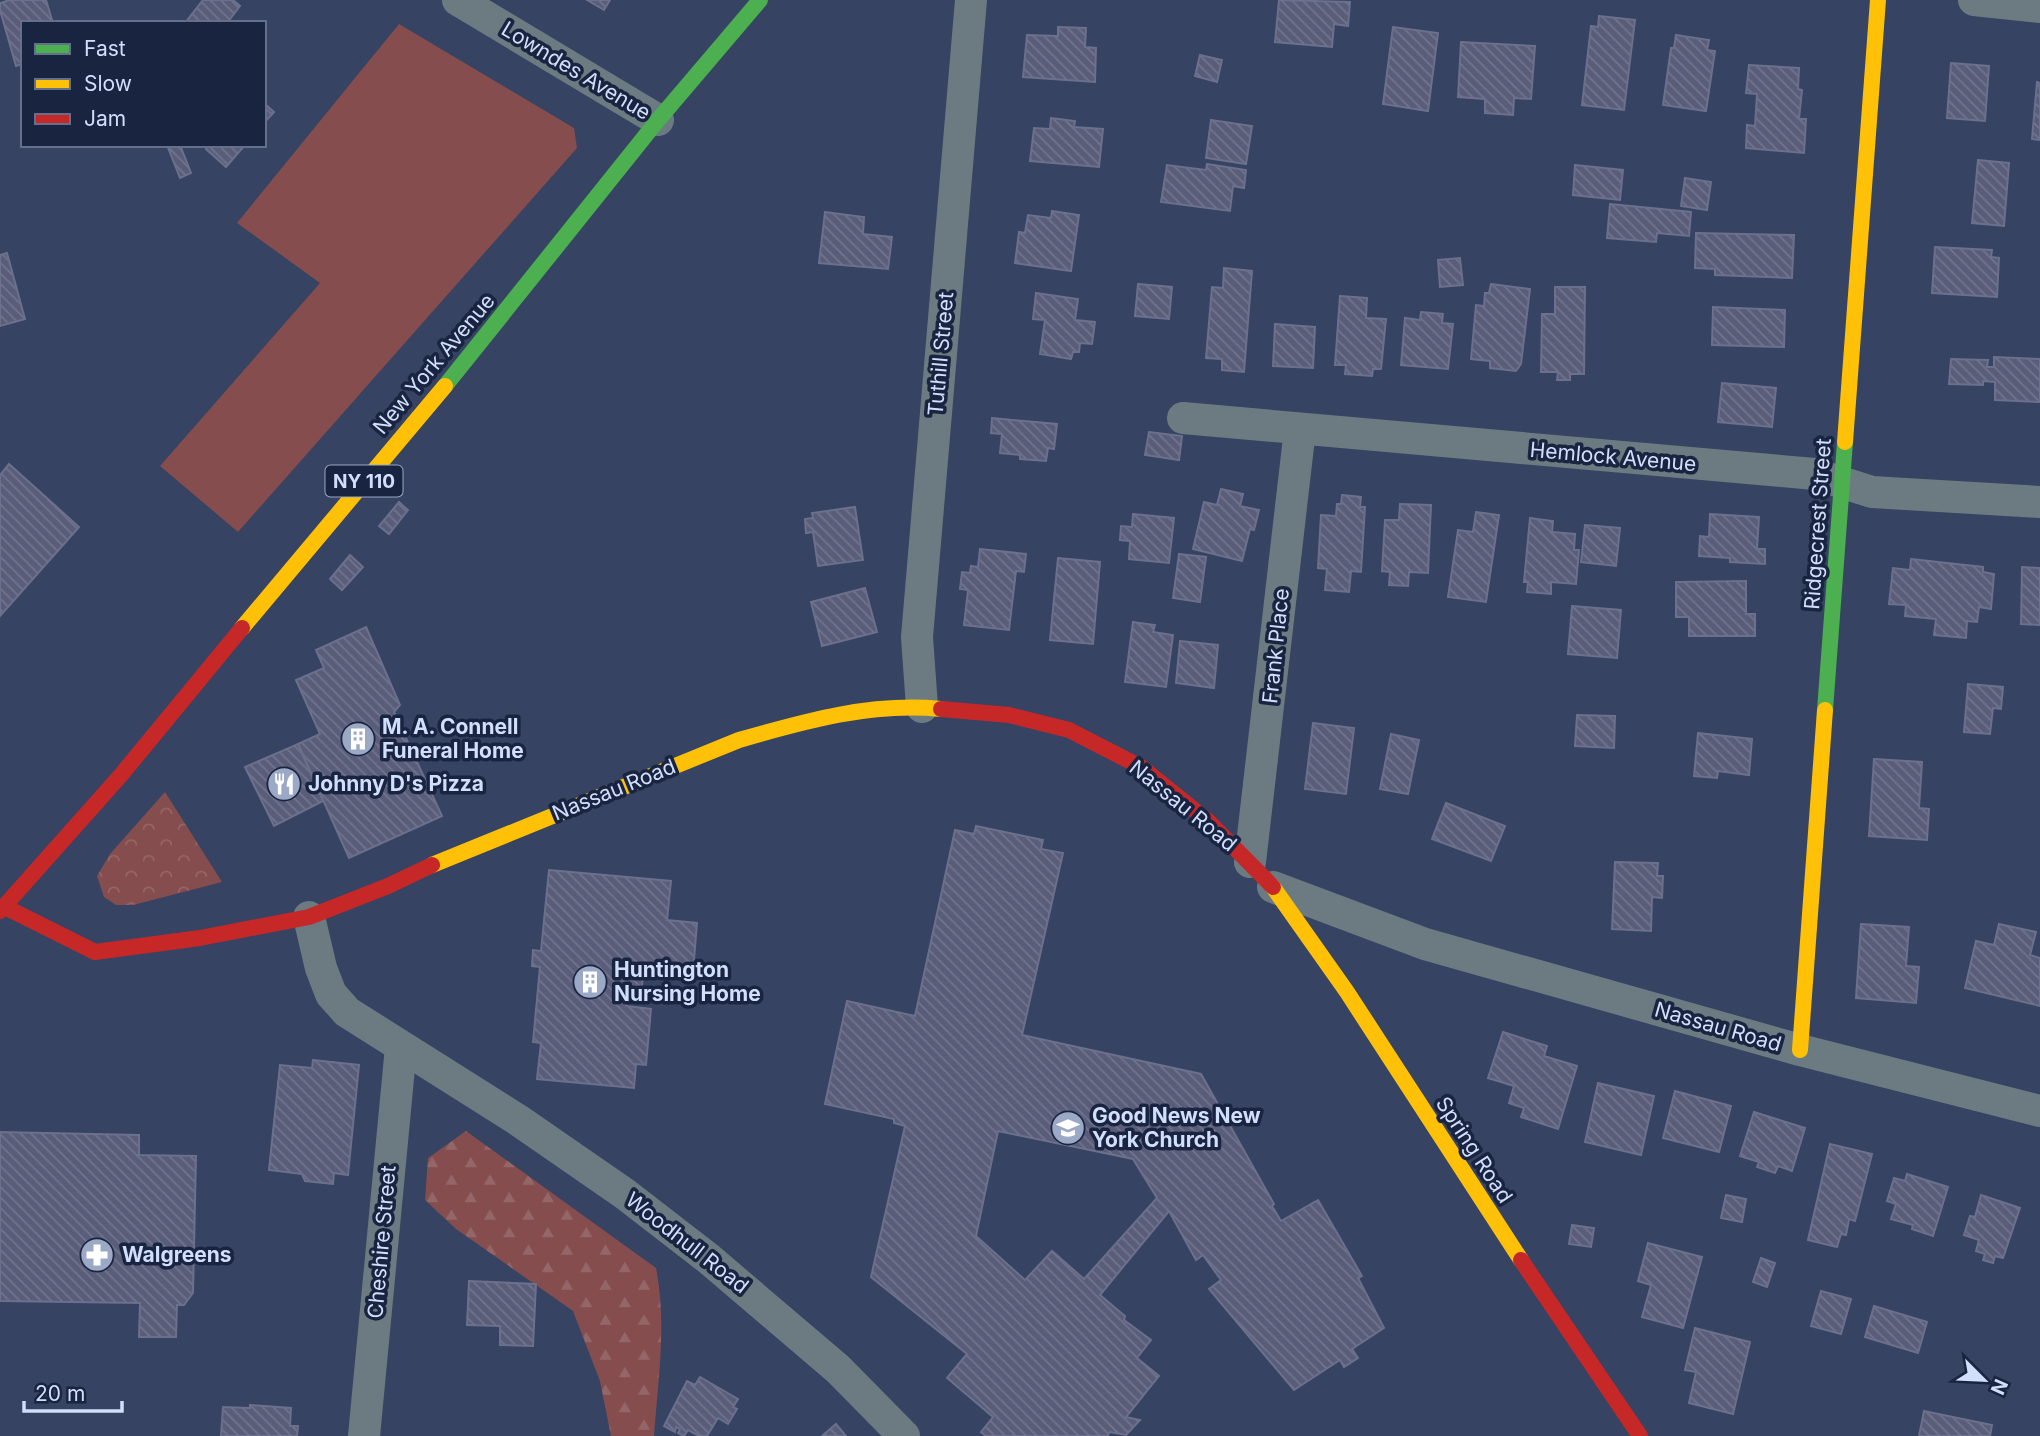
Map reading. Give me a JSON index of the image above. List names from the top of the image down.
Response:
{
  "streets": {
    "main road": [
      "New York Avenue",
      "NY 110",
      "Ridgecrest Street",
      "Nassau Road",
      "Spring Road"
    ],
    "street": [
      "Lowndes Avenue",
      "Tuthill Street",
      "Hemlock Avenue",
      "Frank Place",
      "Cheshire Street",
      "Woodhull Road"
    ]
  },
  "crossings": [
    ["Lowndes Avenue", "New York Avenue"],
    ["Tuthill Street", "Nassau Road"],
    ["New York Avenue", "Nassau Road"],
    ["Hemlock Avenue", "Ridgecrest Street"],
    ["Hemlock Avenue", "Frank Place"],
    ["Ridgecrest Street", "Nassau Road"],
    ["Frank Place", "Nassau Road"],
    ["Nassau Road", "Spring Road"],
    ["Nassau Road", "Woodhull Road"],
    ["Cheshire Street", "Woodhull Road"]
  ],
  "places": {
    "building": ["M. A. Connell Funeral Home", "Huntington Nursing Home"],
    "restaurant": ["Johnny D's Pizza"],
    "school or university": ["Good News New York Church"],
    "pharmacy": ["Walgreens"]
  },
  "legend": ["Fast", "Slow", "Jam"],
  "scale_bar": "20 m",
  "north": "bottom right"
}
